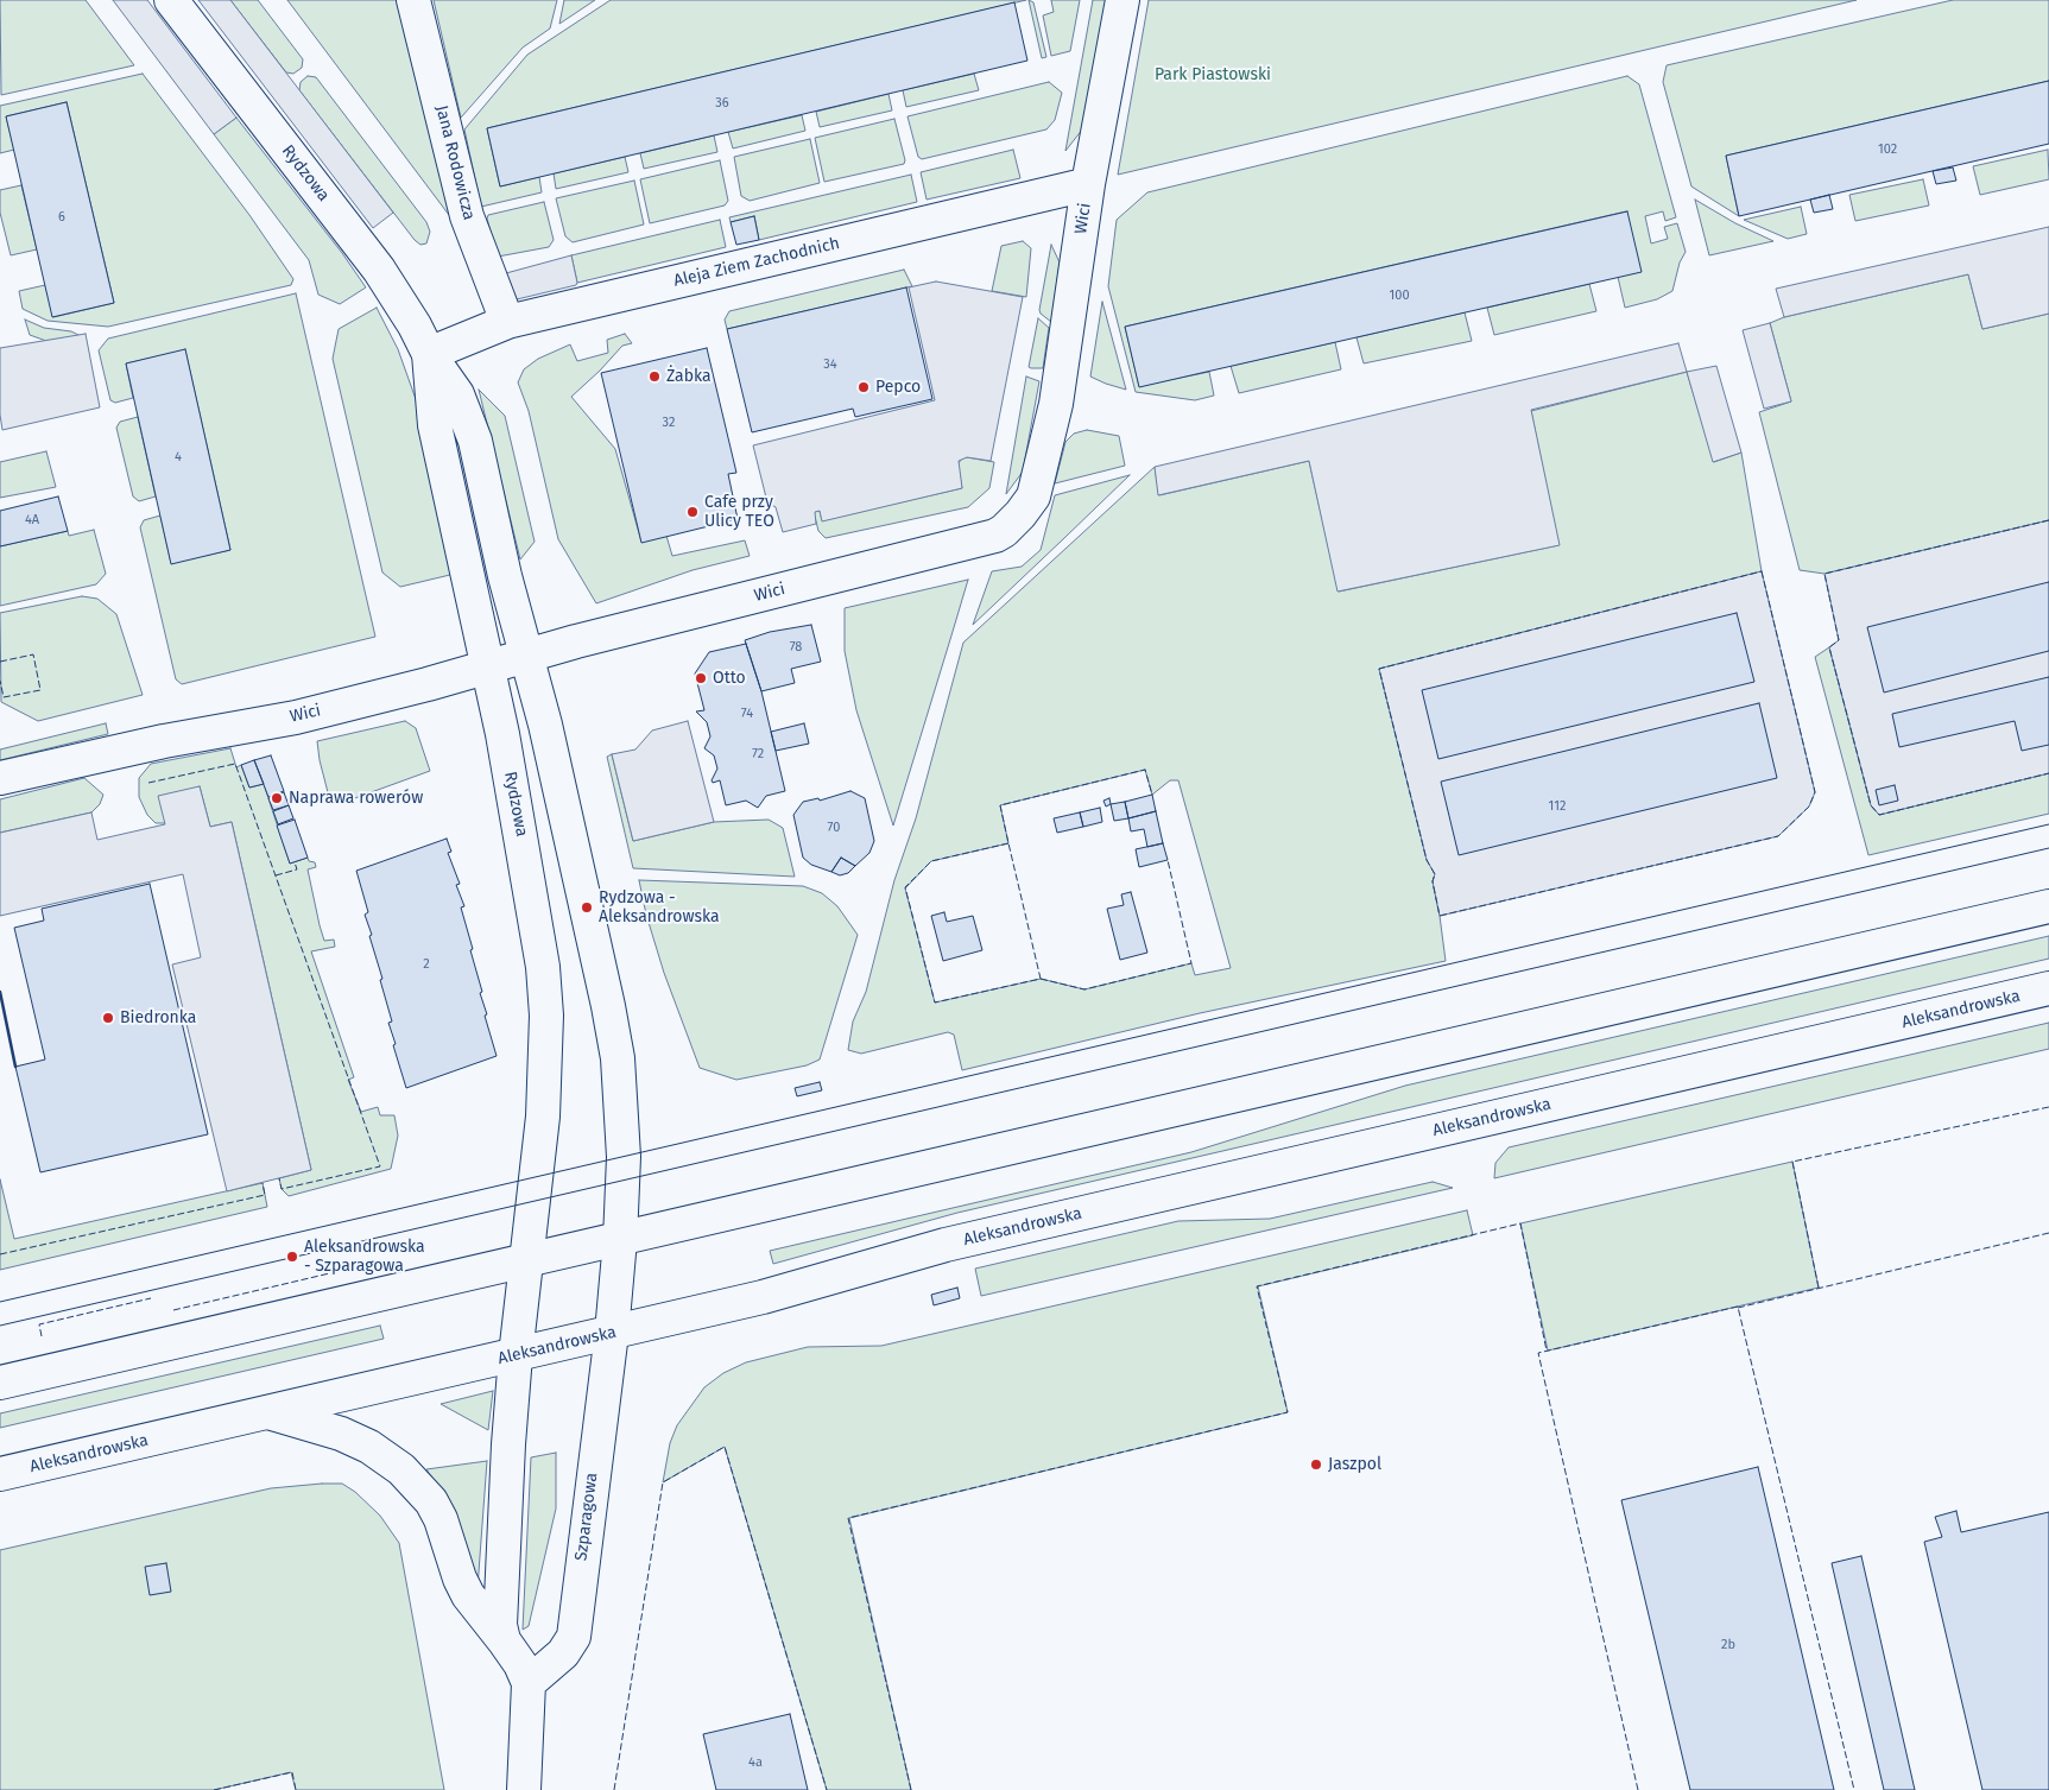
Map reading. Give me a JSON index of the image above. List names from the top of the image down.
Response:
{
  "streets": {
    "street": [
      "Jana Rodowicza",
      "Rydzowa",
      "Wici",
      "Aleja Ziem Zachodnich",
      "Aleksandrowska",
      "Szparagowa"
    ]
  },
  "crossings": [
    ["Jana Rodowicza", "Aleja Ziem Zachodnich"],
    ["Rydzowa", "Wici"],
    ["Rydzowa", "Aleja Ziem Zachodnich"],
    ["Rydzowa", "Aleksandrowska"],
    ["Rydzowa", "Szparagowa"],
    ["Wici", "Aleja Ziem Zachodnich"],
    ["Aleksandrowska", "Szparagowa"]
  ],
  "parks": ["Park Piastowski"],
  "places": [
    "Żabka",
    "Pepco",
    "Cafe przy Ulicy TEO",
    "Otto",
    "Naprawa rowerów",
    "Rydzowa - Aleksandrowska",
    "Biedronka",
    "Aleksandrowska - Szparagowa",
    "Jaszpol"
  ],
  "house_numbers": [
    "36",
    "102",
    "6",
    "100",
    "34",
    "32",
    "4",
    "4A",
    "78",
    "74",
    "72",
    "112",
    "70",
    "2",
    "2b",
    "4a"
  ]
}
